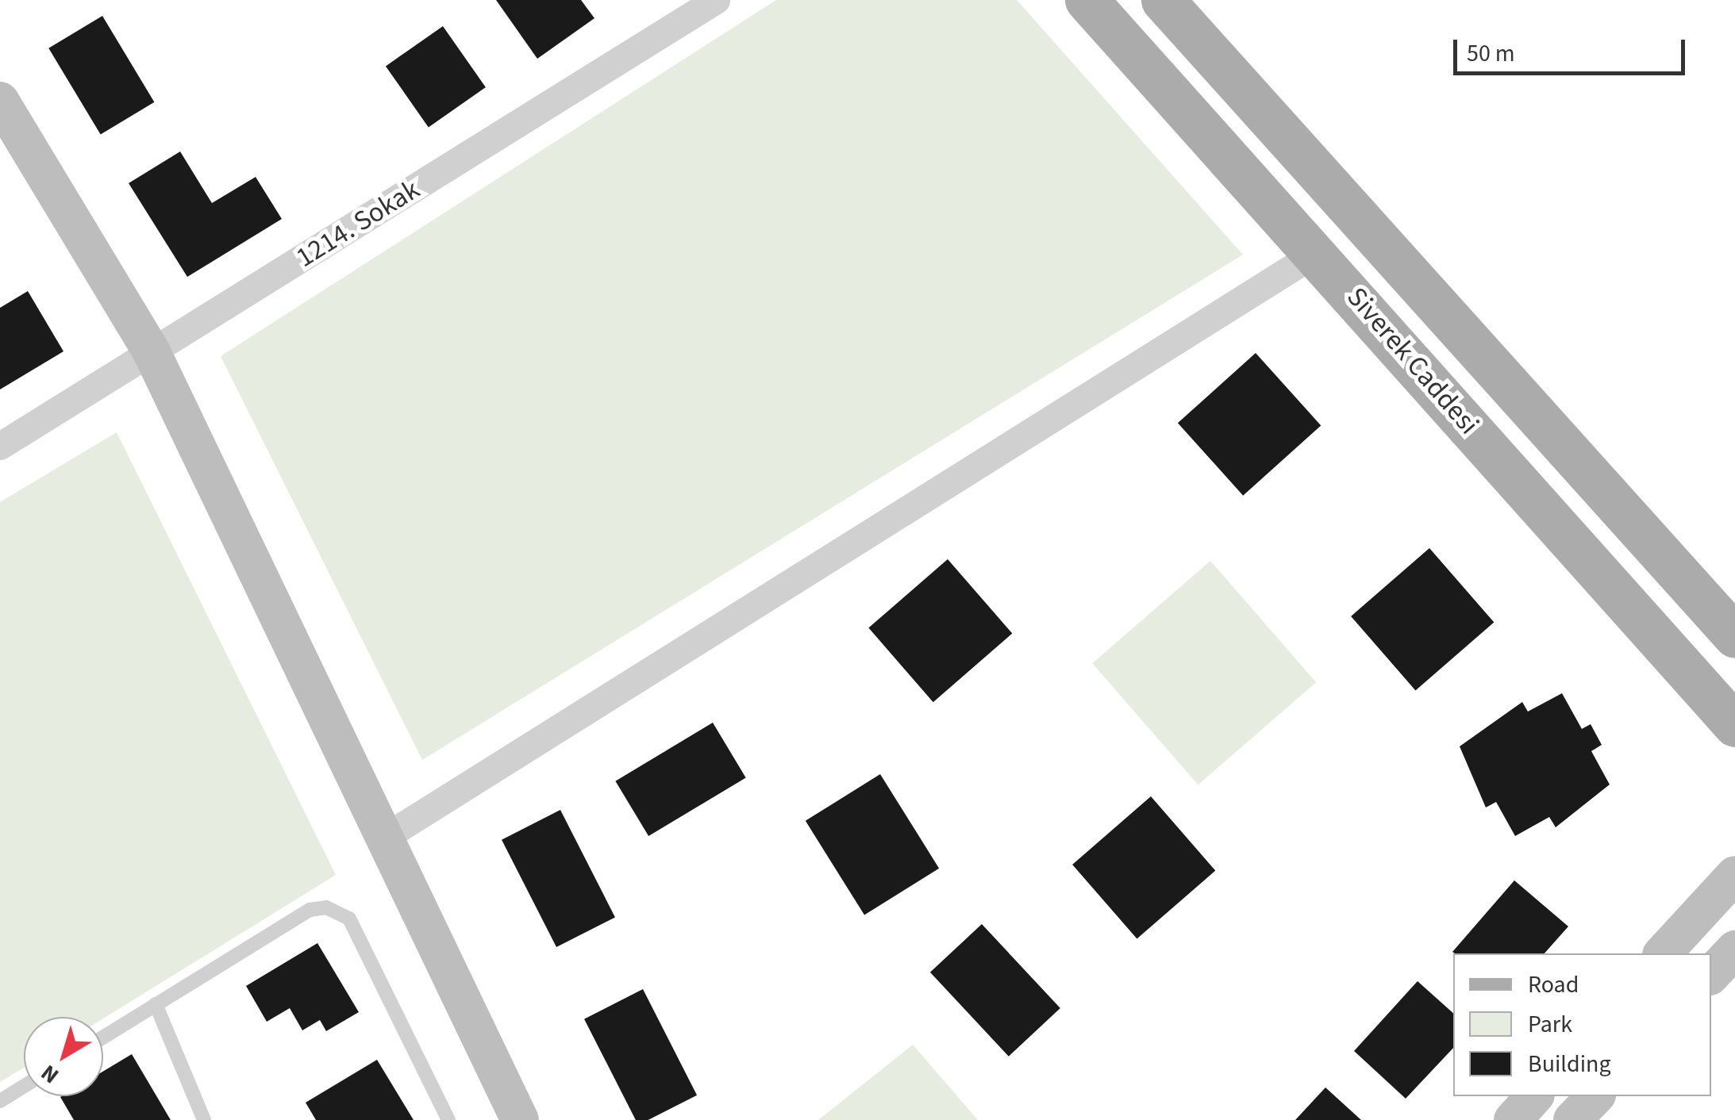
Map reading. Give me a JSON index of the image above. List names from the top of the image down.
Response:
{
  "streets": {
    "main road": ["Siverek Caddesi"],
    "street": ["1214. Sokak"]
  },
  "legend": ["Road", "Park", "Building"],
  "scale_bar": "50 m",
  "north": "bottom left"
}
